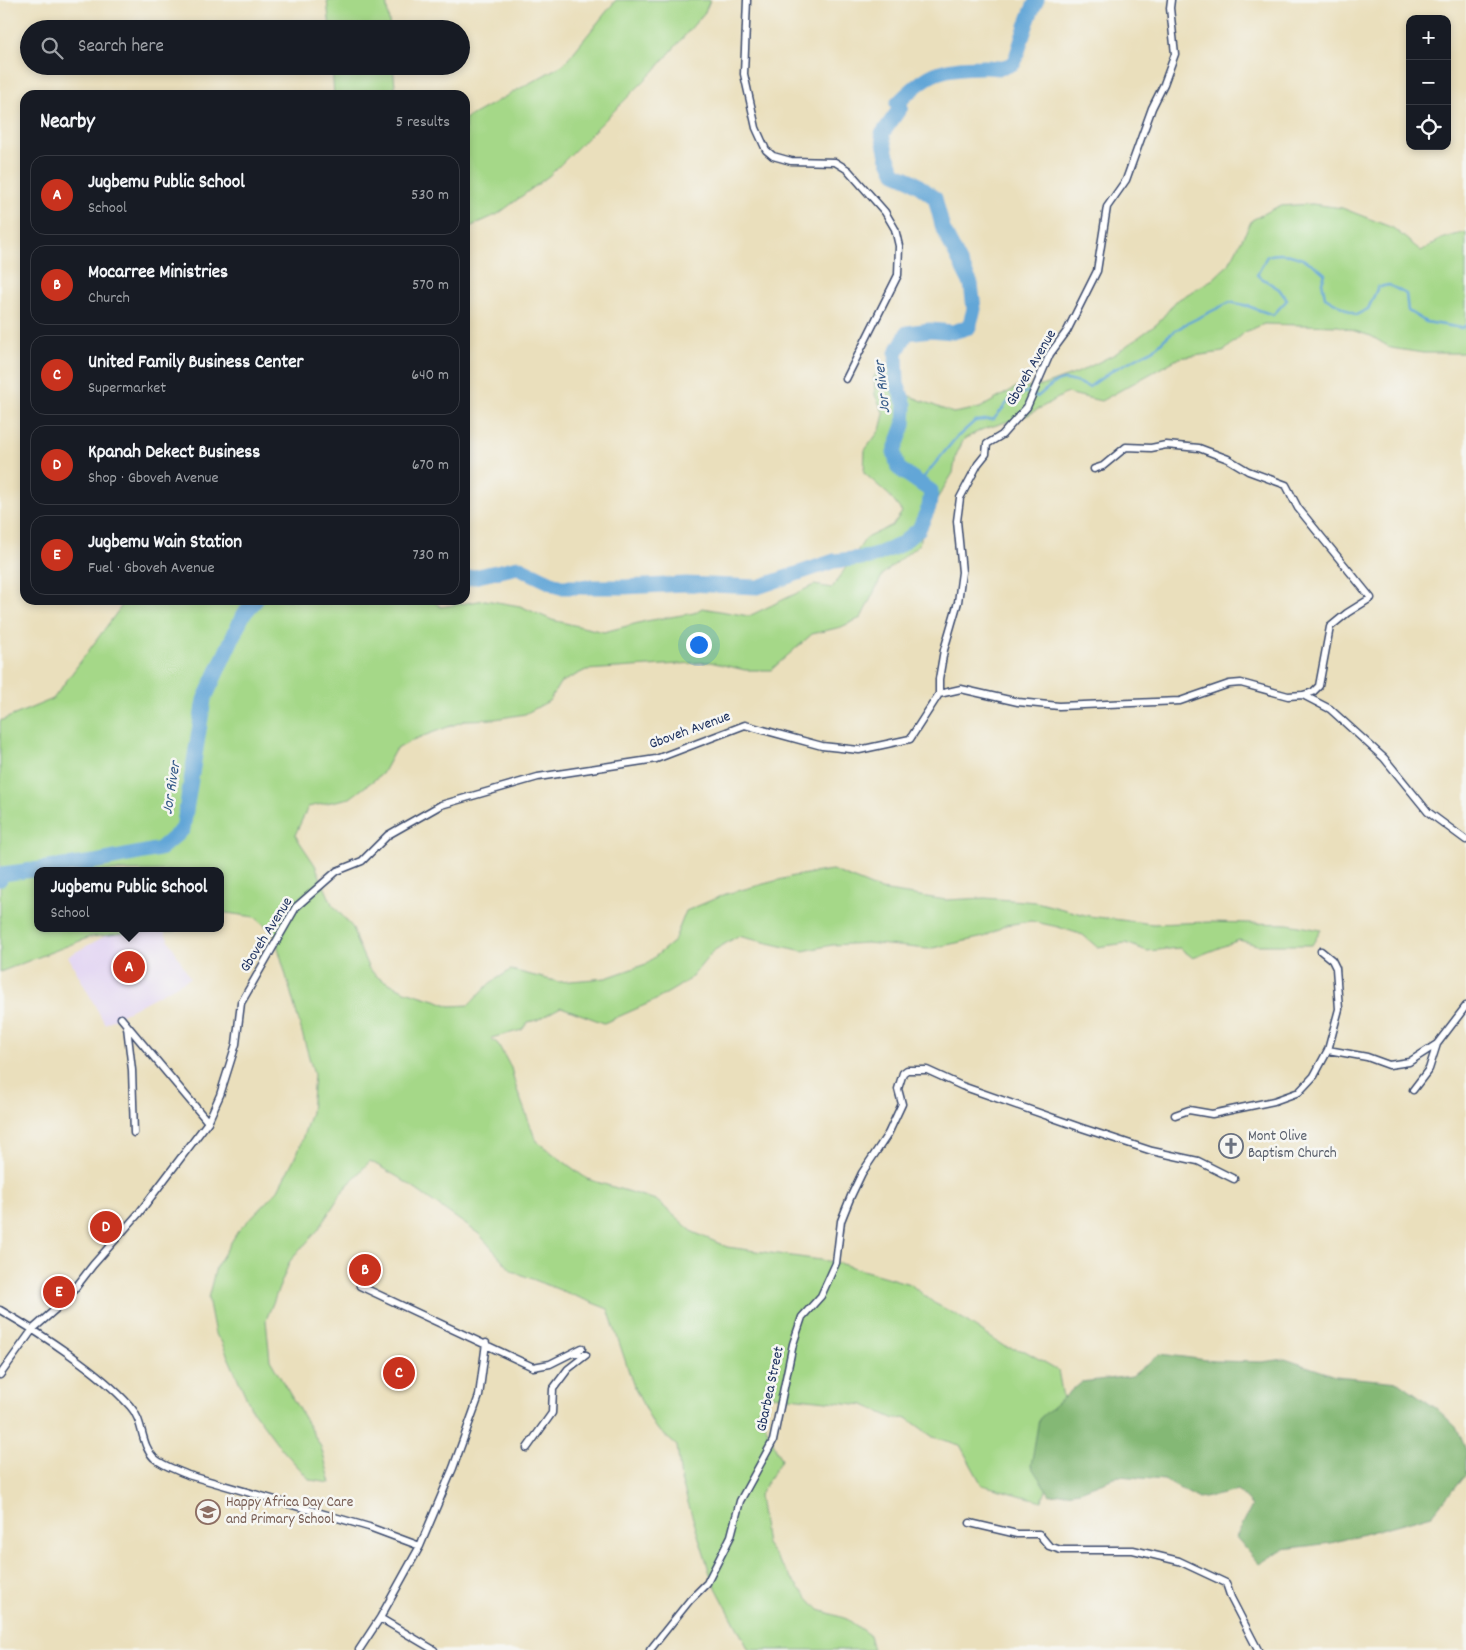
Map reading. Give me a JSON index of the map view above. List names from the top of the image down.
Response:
{
  "streets": {
    "street": ["Gboveh Avenue", "Gbarbea Street"]
  },
  "water": ["Jor River"],
  "places": {
    "church": ["Mont Olive Baptism Church"],
    "school or university": ["Happy Africa Day Care and Primary School"]
  },
  "page": {
    "map_buttons": ["+", "−"],
    "search": "Search here",
    "heading": ["Nearby", "5 results"],
    "list": [
      {
        "mark": "A",
        "name": "Jugbemu Public School",
        "note": "School",
        "value": "530 m"
      },
      {
        "mark": "B",
        "name": "Mocarree Ministries",
        "note": "Church",
        "value": "570 m"
      },
      {
        "mark": "C",
        "name": "United Family Business Center",
        "note": "Supermarket",
        "value": "640 m"
      },
      {
        "mark": "D",
        "name": "Kpanah Dekect Business",
        "note": "Shop · Gboveh Avenue",
        "value": "670 m"
      },
      {
        "mark": "E",
        "name": "Jugbemu Wain Station",
        "note": "Fuel · Gboveh Avenue",
        "value": "730 m"
      }
    ],
    "popup": ["Jugbemu Public School", "School"],
    "pins": [
      "A",
      "D",
      "B",
      "E",
      "C"
    ]
  }
}
